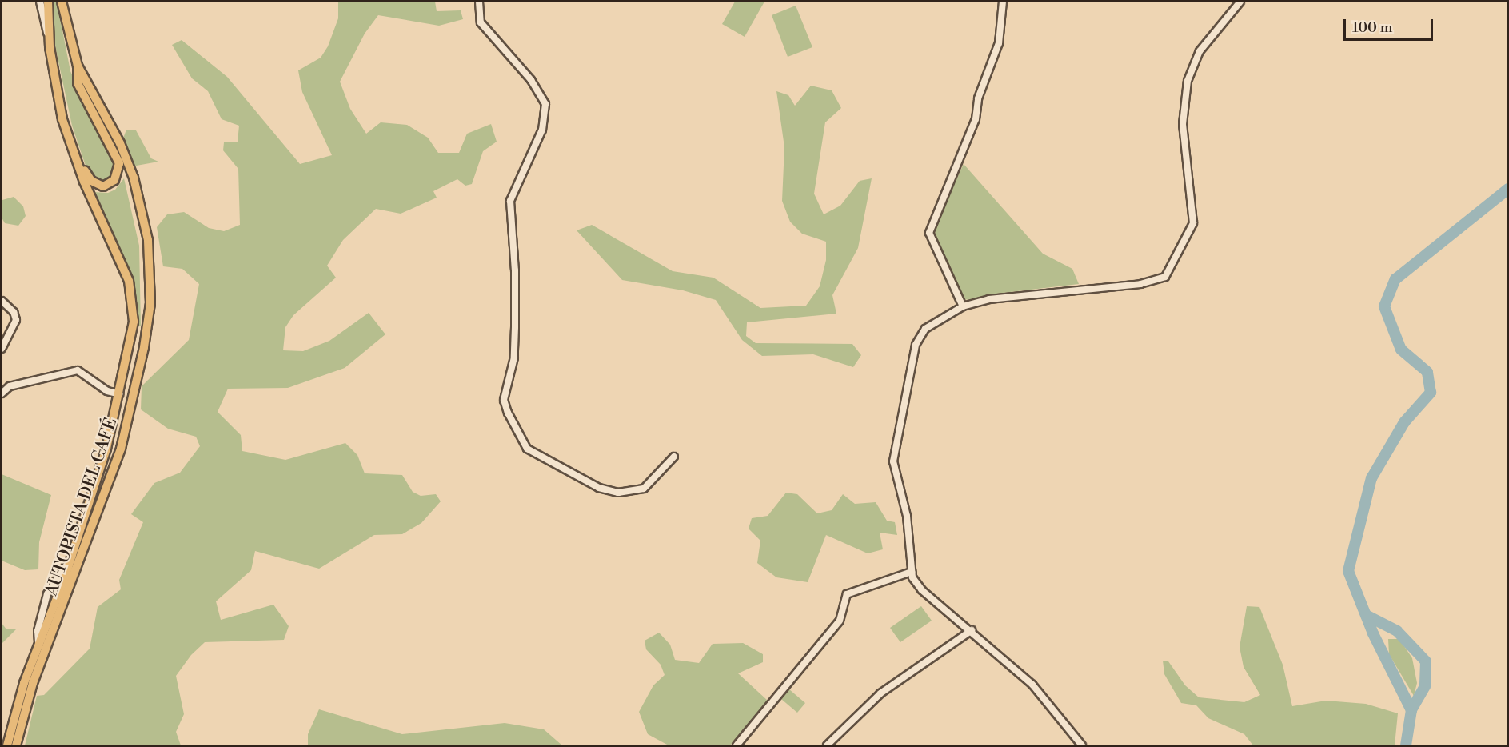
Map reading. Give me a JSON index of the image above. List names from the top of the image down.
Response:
{
  "streets": {
    "highway": ["AUTOPISTA DEL CAFÉ"]
  },
  "scale_bar": "100 m"
}
